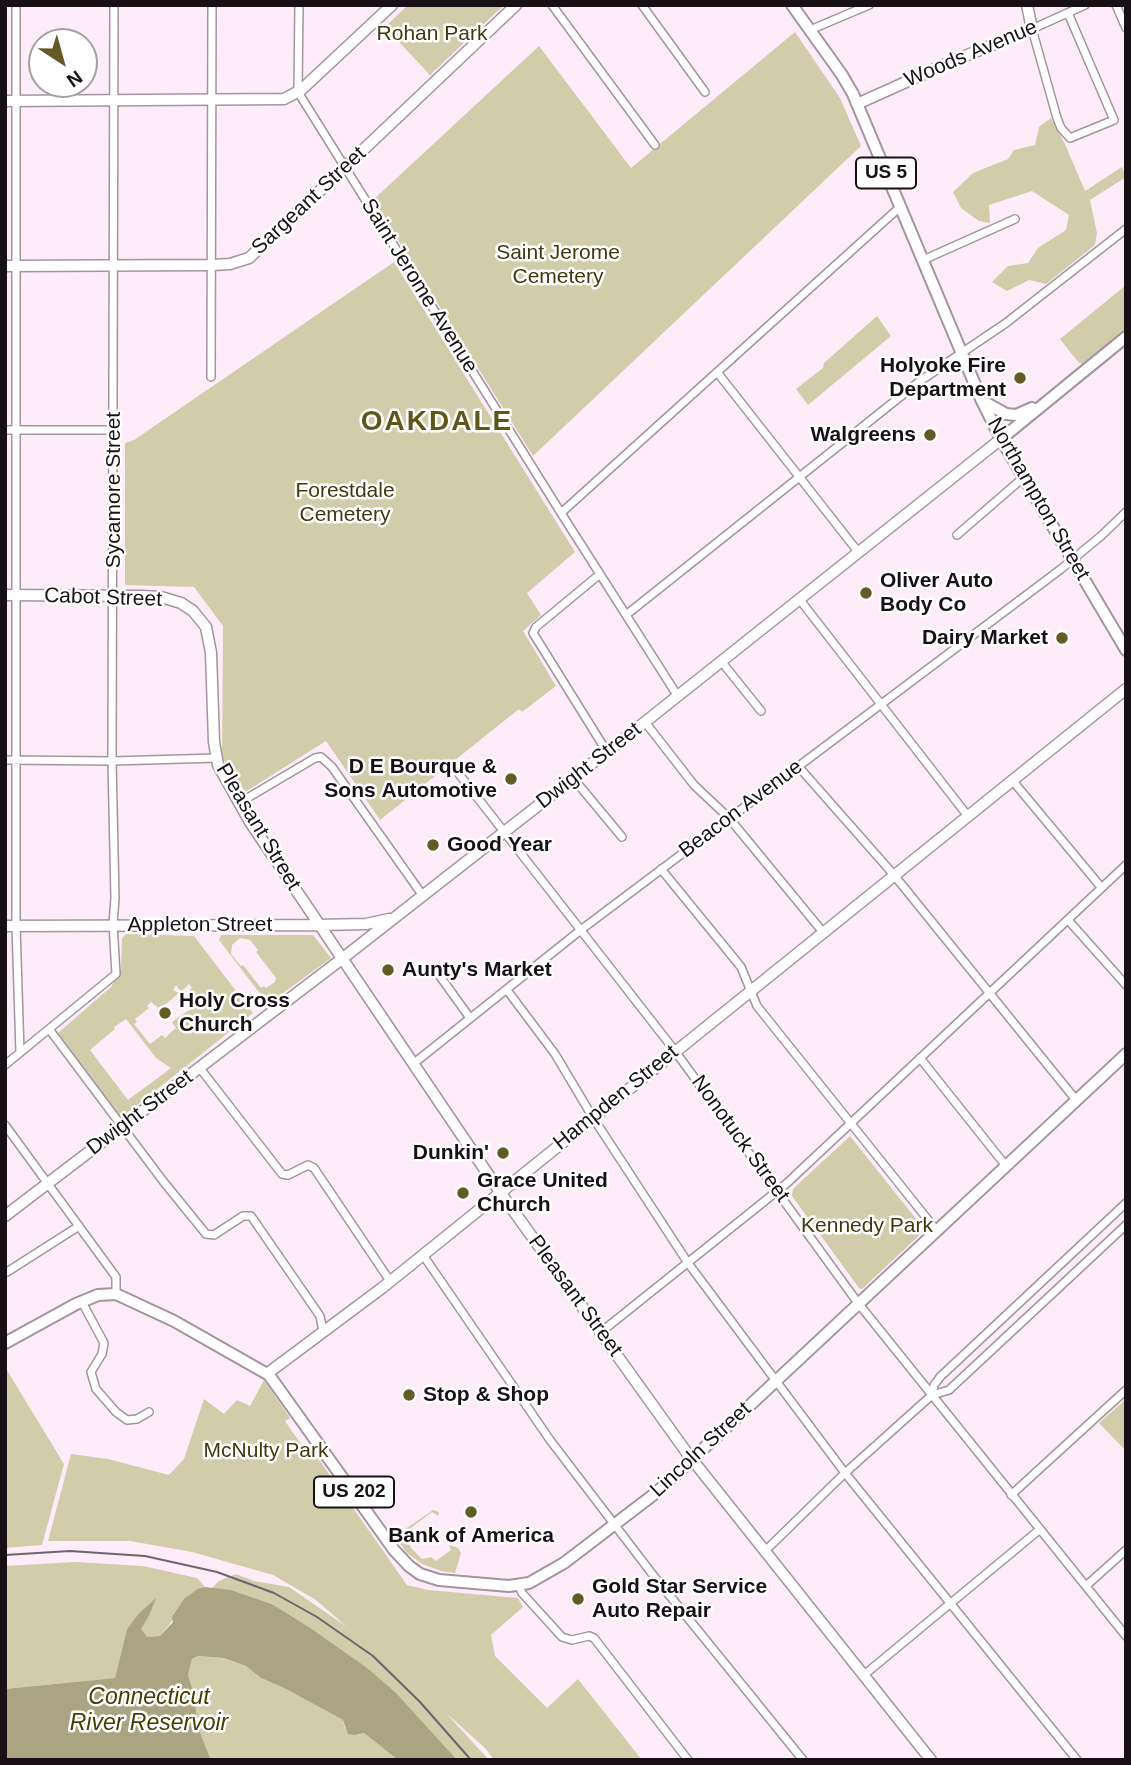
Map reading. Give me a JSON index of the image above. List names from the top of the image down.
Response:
{
  "streets": {
    "main road": [
      "Woods Avenue",
      "US 5",
      "Sargeant Street",
      "Northampton Street",
      "Cabot Street",
      "Dwight Street",
      "Pleasant Street",
      "Appleton Street",
      "Hampden Street",
      "Lincoln Street",
      "US 202"
    ],
    "street": [
      "Saint Jerome Avenue",
      "Sycamore Street",
      "Beacon Avenue",
      "Nonotuck Street"
    ]
  },
  "crossings": [
    ["Woods Avenue", "Northampton Street"],
    ["Sargeant Street", "Saint Jerome Avenue"],
    ["Sargeant Street", "Sycamore Street"],
    ["Saint Jerome Avenue", "Dwight Street"],
    ["Sycamore Street", "Cabot Street"],
    ["Sycamore Street", "Appleton Street"],
    ["Northampton Street", "Dwight Street"],
    ["Northampton Street", "Beacon Avenue"],
    ["Cabot Street", "Pleasant Street"],
    ["Dwight Street", "Pleasant Street"],
    ["Dwight Street", "Appleton Street"],
    ["Dwight Street", "Nonotuck Street"],
    ["Beacon Avenue", "Pleasant Street"],
    ["Beacon Avenue", "Nonotuck Street"],
    ["Pleasant Street", "Appleton Street"],
    ["Pleasant Street", "Hampden Street"],
    ["Pleasant Street", "Lincoln Street"],
    ["Hampden Street", "Nonotuck Street"],
    ["Hampden Street", "Lincoln Street"],
    ["Hampden Street", "US 202"],
    ["Nonotuck Street", "Lincoln Street"],
    ["Lincoln Street", "US 202"]
  ],
  "districts": ["OAKDALE"],
  "water": ["Connecticut River Reservoir"],
  "parks": [
    "Rohan Park",
    "Saint Jerome Cemetery",
    "Forestdale Cemetery",
    "Kennedy Park",
    "McNulty Park"
  ],
  "places": [
    "Holyoke Fire Department",
    "Walgreens",
    "Oliver Auto Body Co",
    "Dairy Market",
    "D E Bourque & Sons Automotive",
    "Good Year",
    "Aunty's Market",
    "Holy Cross Church",
    "Dunkin'",
    "Grace United Church",
    "Stop & Shop",
    "Bank of America",
    "Gold Star Service Auto Repair"
  ],
  "north": "bottom right"
}
